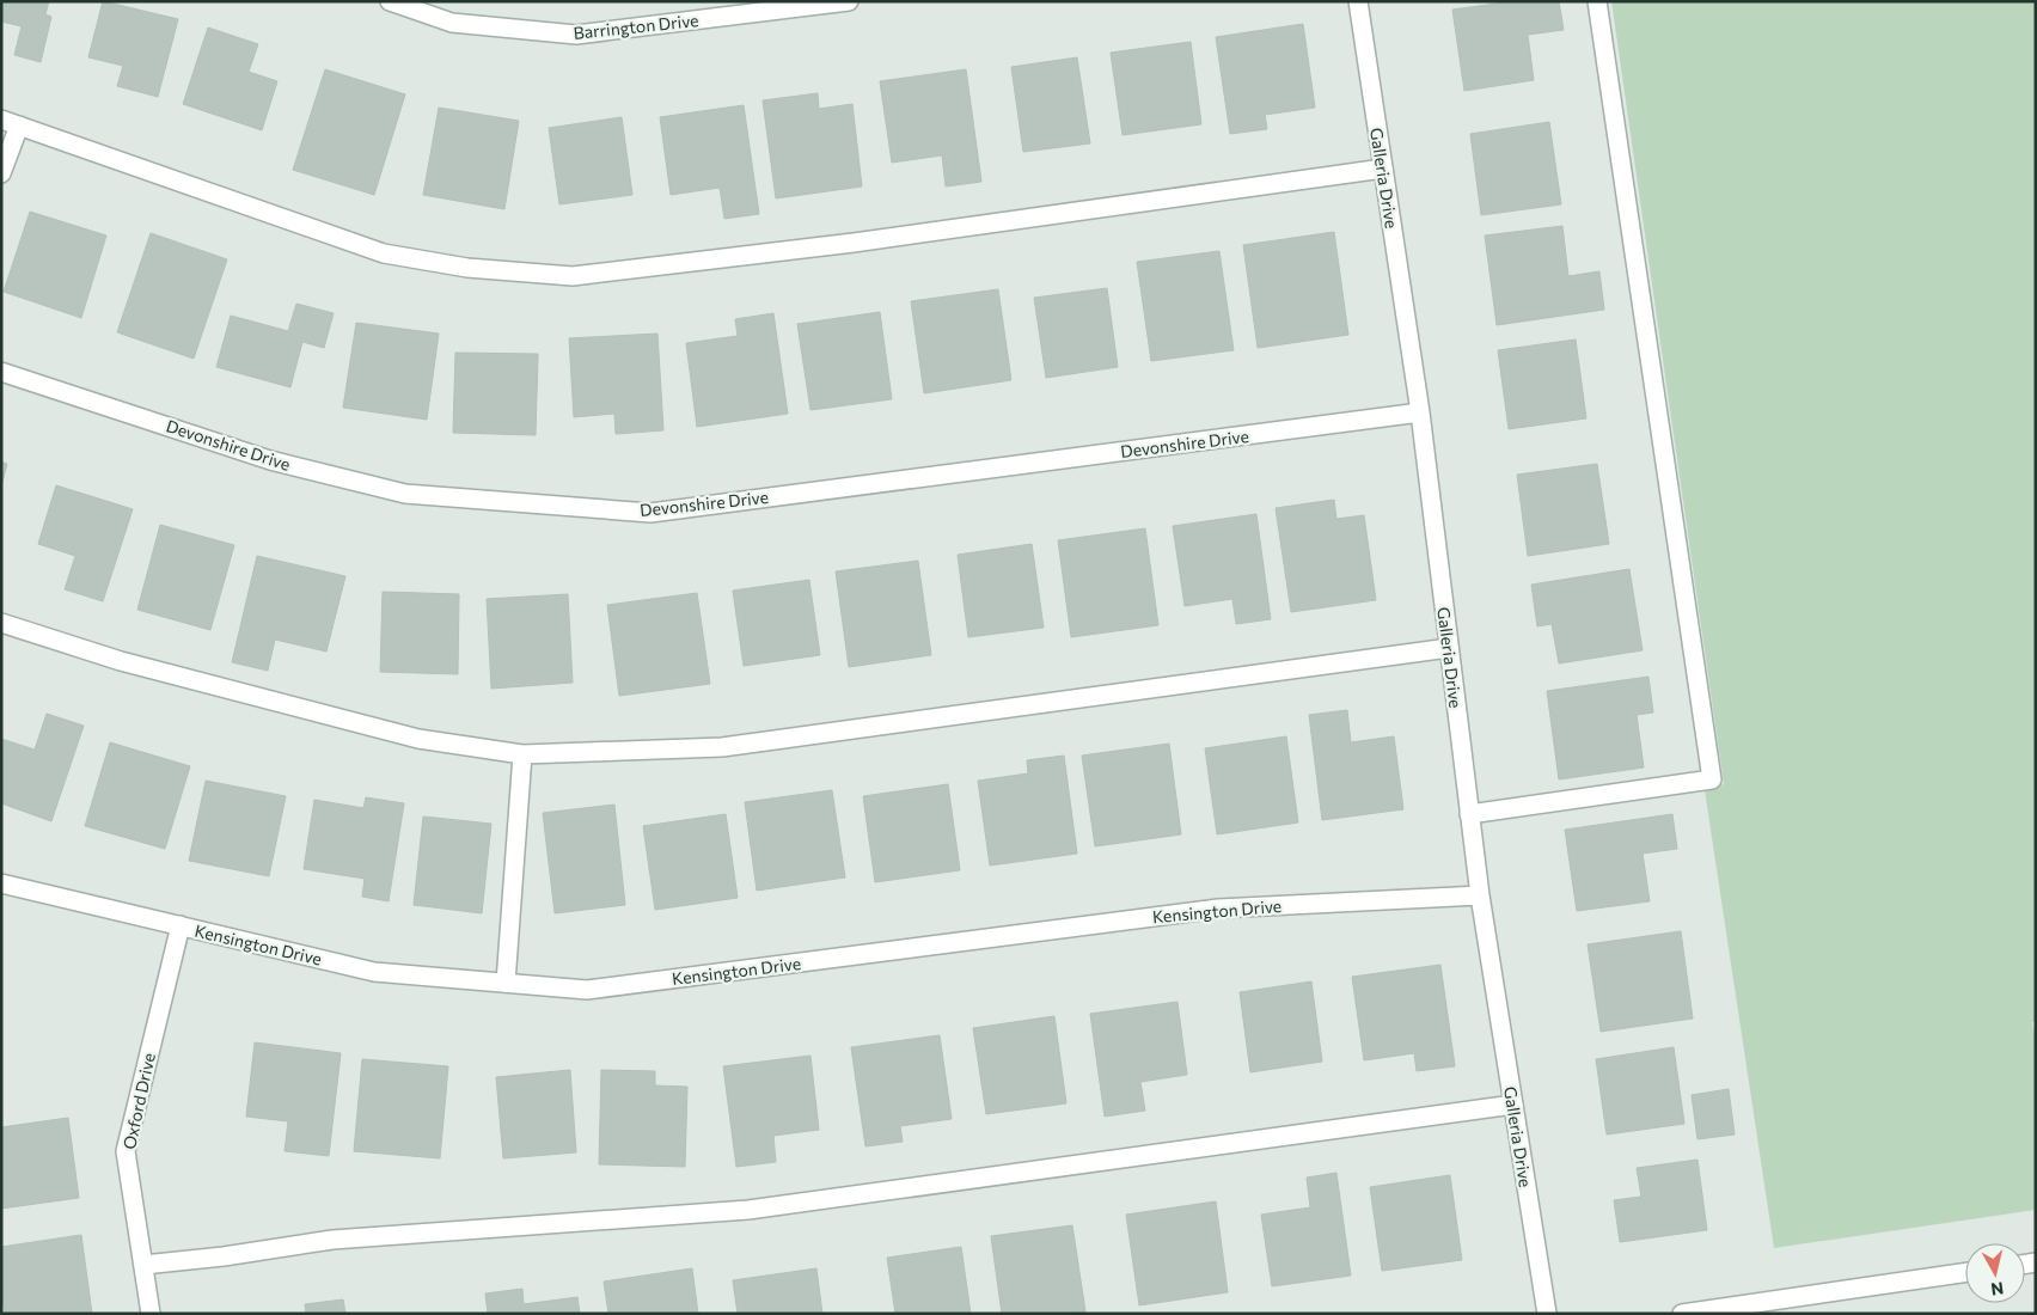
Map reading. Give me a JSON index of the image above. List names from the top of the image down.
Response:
{
  "streets": {
    "street": [
      "Barrington Drive",
      "Galleria Drive",
      "Devonshire Drive",
      "Kensington Drive",
      "Oxford Drive"
    ]
  },
  "crossings": [
    ["Galleria Drive", "Devonshire Drive"],
    ["Galleria Drive", "Kensington Drive"],
    ["Kensington Drive", "Oxford Drive"]
  ],
  "north": "bottom"
}
